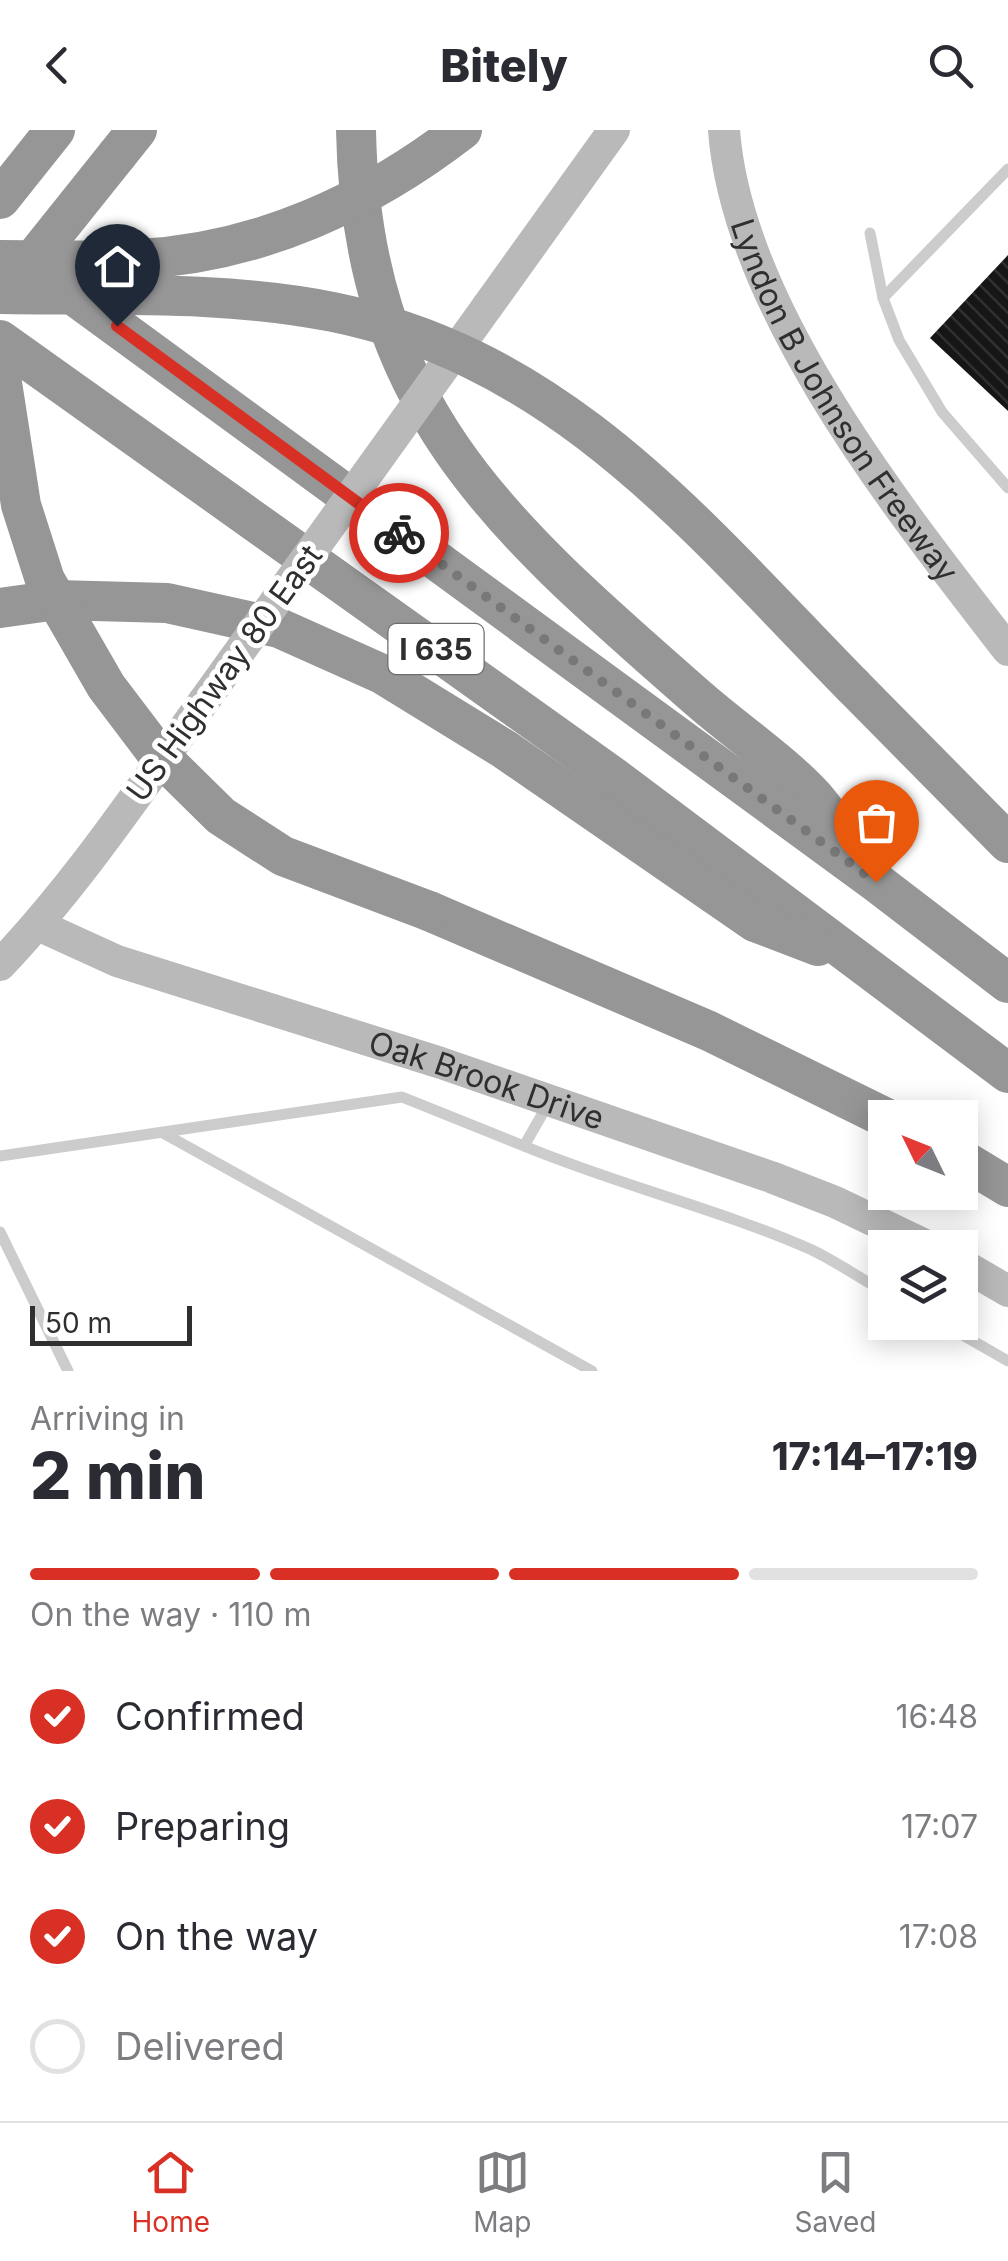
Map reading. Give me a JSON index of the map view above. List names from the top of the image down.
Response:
{
  "streets": {
    "highway": ["I 635"],
    "main road": ["Lyndon B Johnson Freeway", "US Highway 80 East", "Oak Brook Drive"]
  },
  "crossings": [
    ["US Highway 80 East", "Oak Brook Drive"]
  ],
  "scale_bar": "50 m",
  "north": "top left",
  "page": {
    "header": "Bitely",
    "scale": "50 m",
    "heading": ["2 min", "Arriving in", "17:14–17:19"],
    "bar": "On the way · 110 m",
    "list": [
      ["Confirmed", "16:48"],
      ["Preparing", "17:07"],
      ["On the way", "17:08"],
      "Delivered"
    ],
    "tabs": ["Home", "Map", "Saved"]
  }
}
